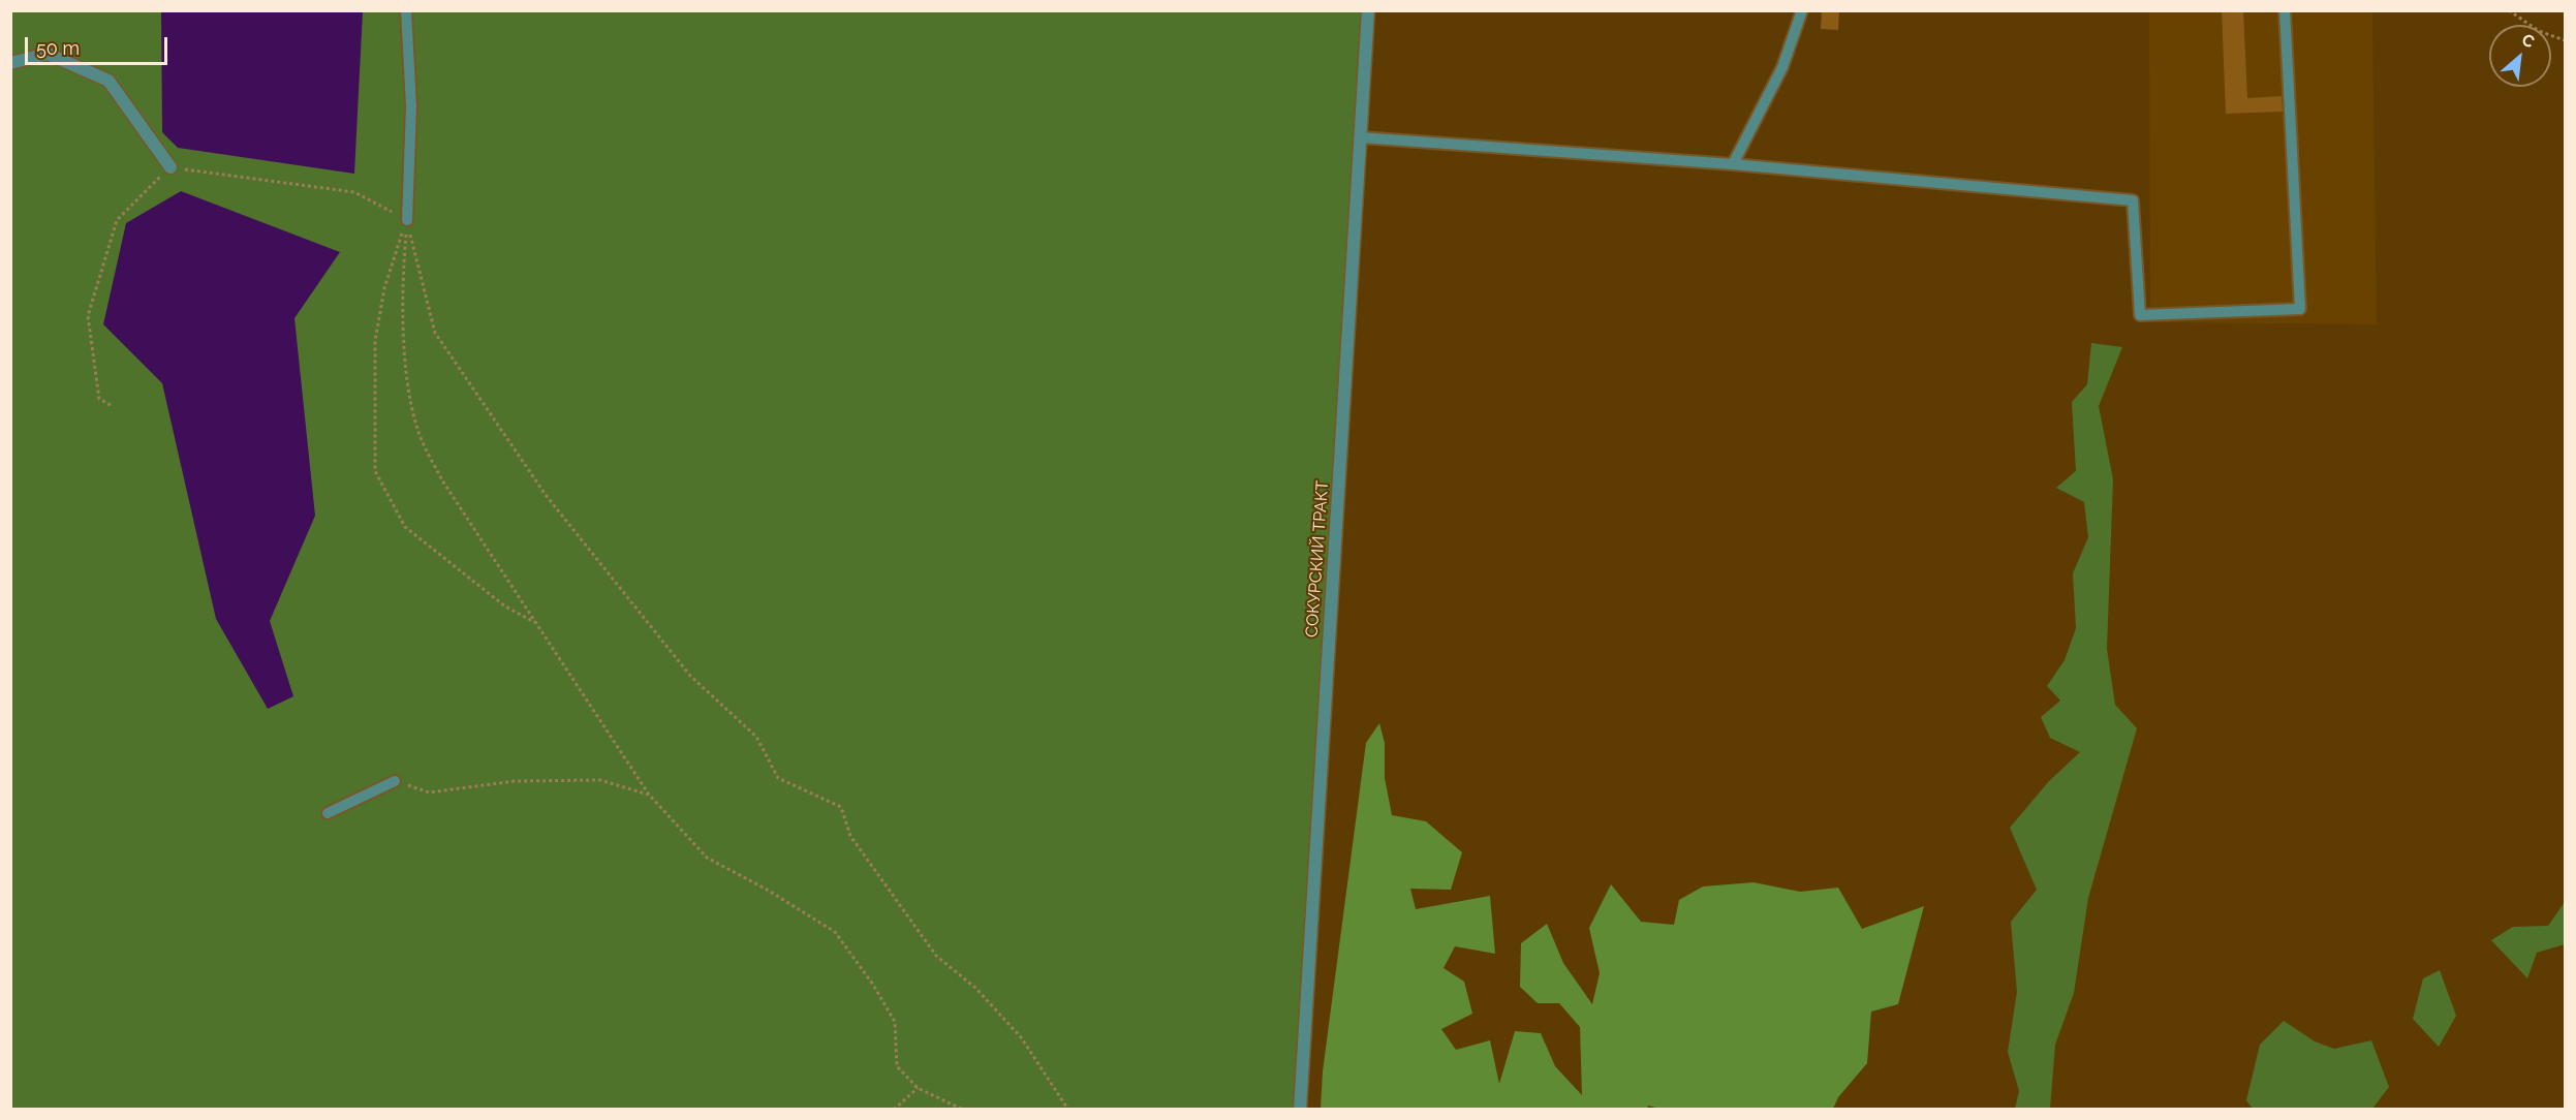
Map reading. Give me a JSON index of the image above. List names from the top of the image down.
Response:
{
  "streets": {
    "street": ["СОКУРСКИЙ ТРАКТ"]
  },
  "scale_bar": "50 m",
  "north": "top right"
}
